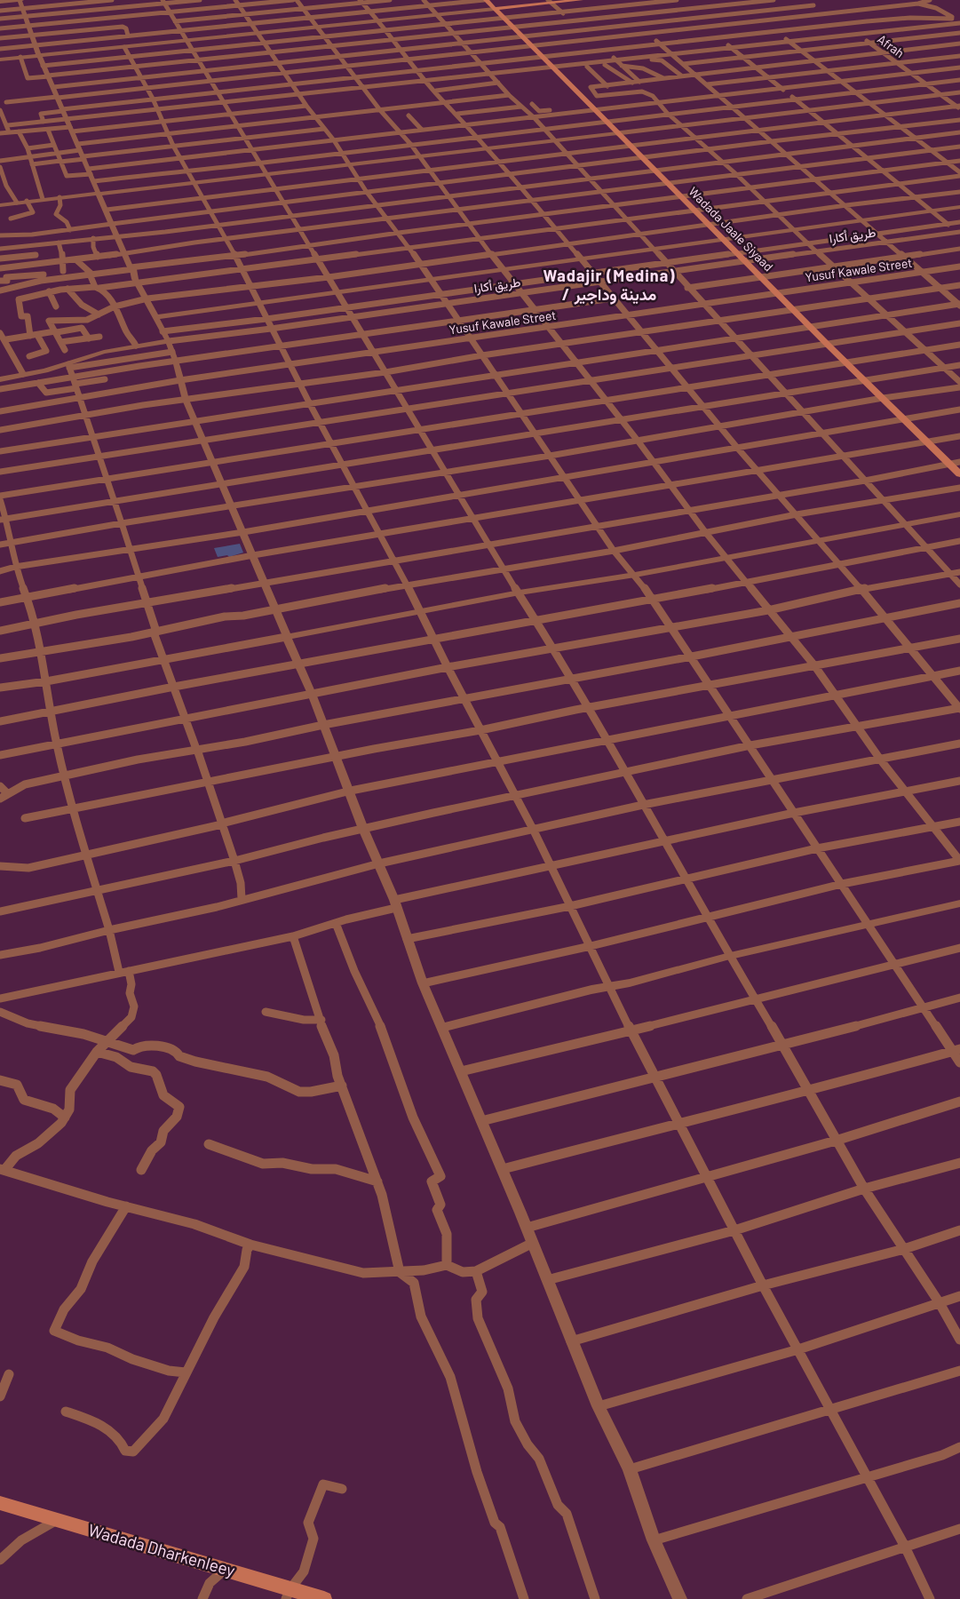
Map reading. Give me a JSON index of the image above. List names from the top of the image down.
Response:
{
  "streets": {
    "main road": ["Wadada Jaale Siyaad", "Wadada Dharkenleey"],
    "street": ["Afrah", "طريق أكارا", "Yusuf Kawale Street"]
  },
  "crossings": [
    ["Wadada Jaale Siyaad", "طريق أكارا"],
    ["Wadada Jaale Siyaad", "Yusuf Kawale Street"]
  ],
  "districts": ["Wadajir (Medina) / مدينة وداجير"]
}
